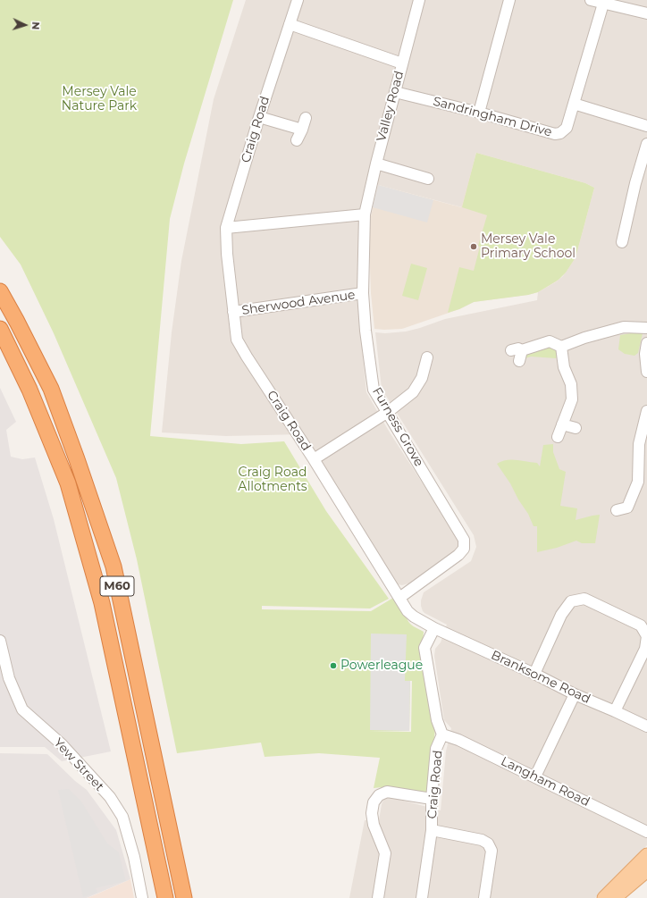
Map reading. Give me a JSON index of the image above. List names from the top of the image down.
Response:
{
  "streets": {
    "highway": ["M60"],
    "street": [
      "Valley Road",
      "Sandringham Drive",
      "Craig Road",
      "Sherwood Avenue",
      "Furness Grove",
      "Branksome Road",
      "Yew Street",
      "Langham Road"
    ]
  },
  "crossings": [
    ["Valley Road", "Sandringham Drive"],
    ["Valley Road", "Furness Grove"],
    ["Craig Road", "Sherwood Avenue"],
    ["Craig Road", "Furness Grove"],
    ["Craig Road", "Branksome Road"],
    ["Craig Road", "Langham Road"],
    ["Sherwood Avenue", "Furness Grove"]
  ],
  "parks": ["Mersey Vale Nature Park", "Craig Road Allotments"],
  "places": ["Mersey Vale Primary School", "Powerleague"],
  "north": "right"
}
